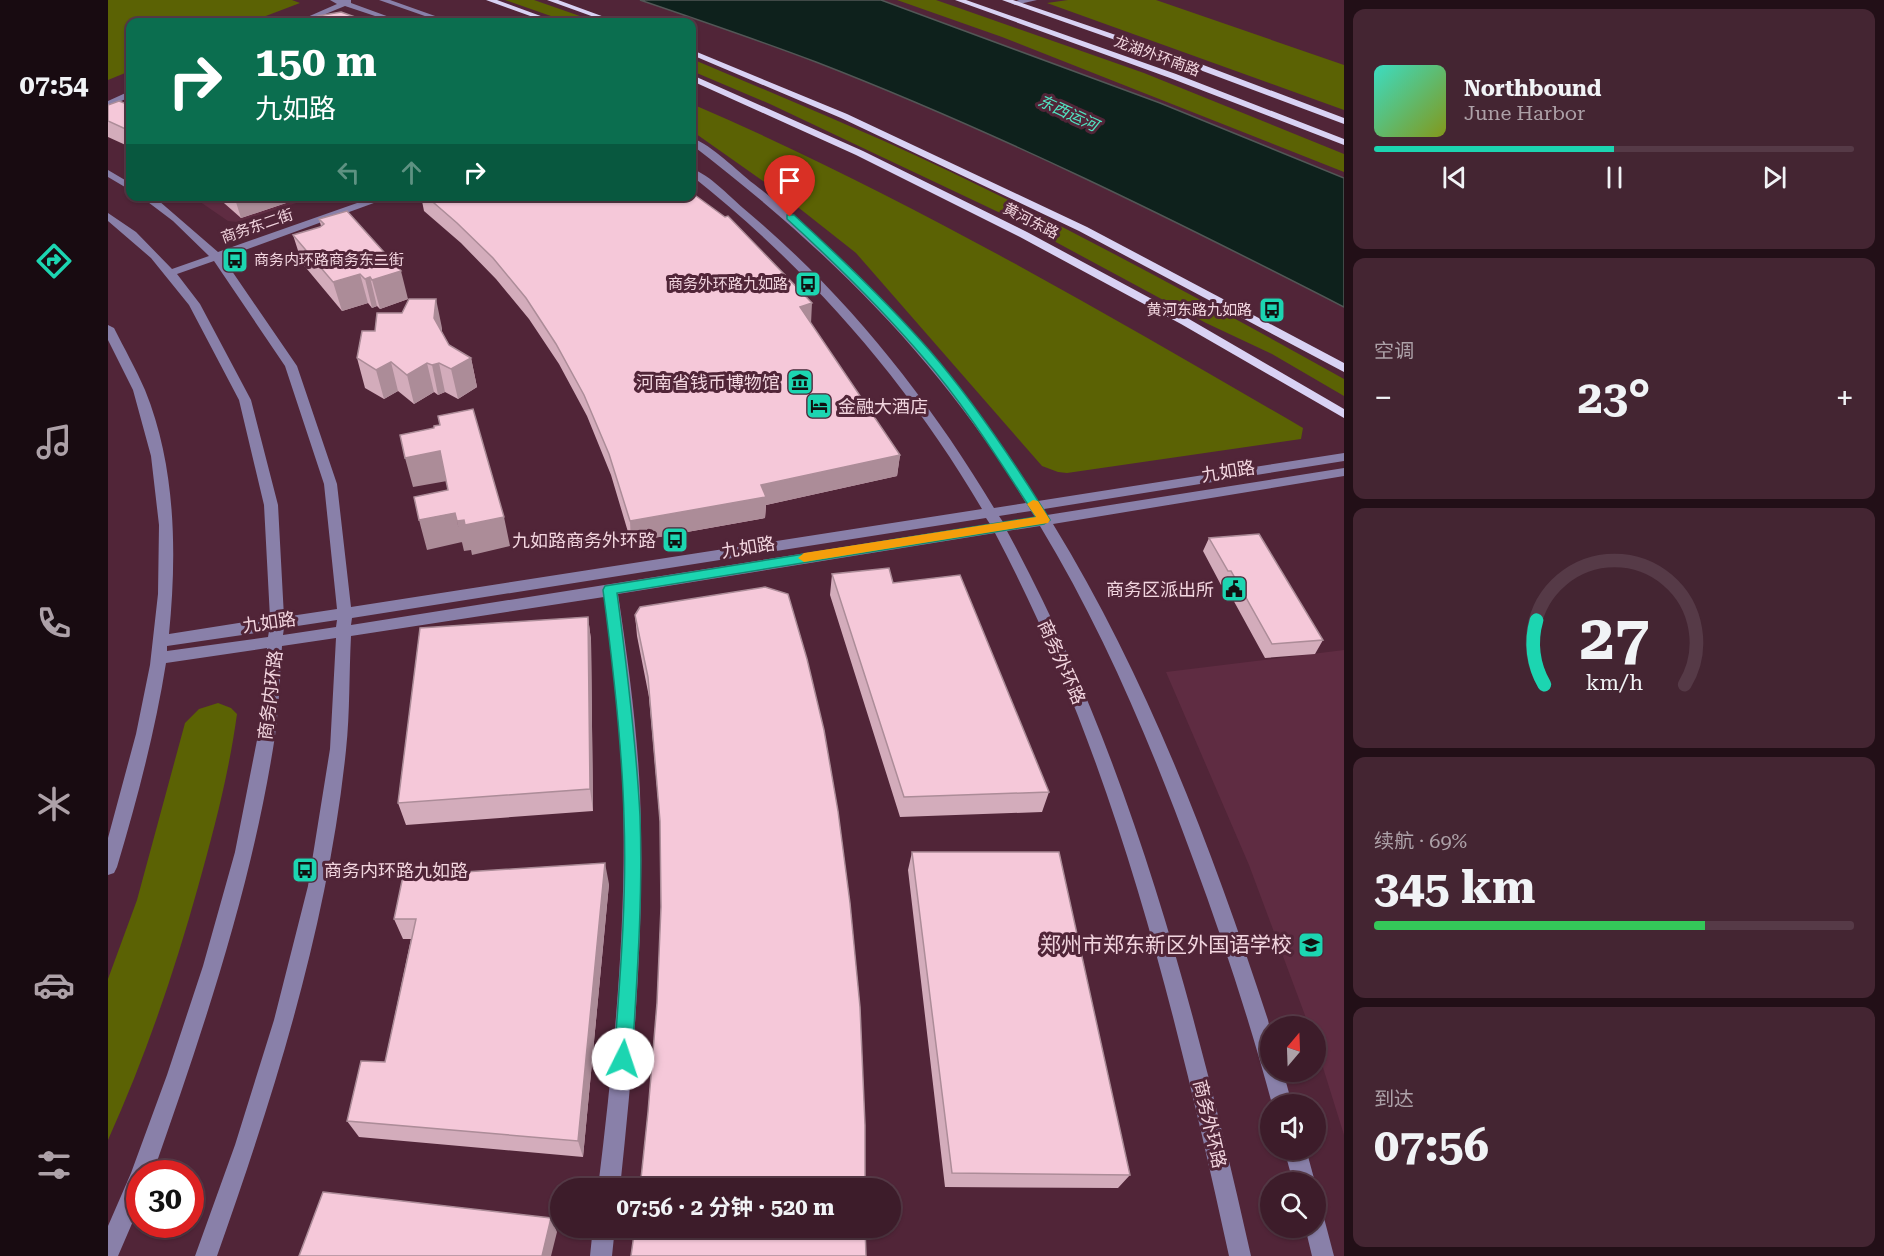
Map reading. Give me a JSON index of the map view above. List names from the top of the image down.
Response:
{
  "streets": {
    "main road": ["龙湖外环南路", "黄河东路"],
    "street": [
      "商务东二街",
      "九如路",
      "商务外环路",
      "商务内环路"
    ]
  },
  "crossings": [
    ["商务东二街", "商务内环路"],
    ["九如路", "商务外环路"],
    ["九如路", "商务内环路"]
  ],
  "water": ["东西运河"],
  "places": {
    "bus stop": [
      "商务内环路商务东二街",
      "商务外环路九如路",
      "黄河东路九如路",
      "九如路商务外环路",
      "商务内环路九如路"
    ],
    "museum": ["河南省钱币博物馆"],
    "hotel": ["金融大酒店"],
    "public building": ["商务区派出所"],
    "school or university": ["郑州市郑东新区外国语学校"]
  },
  "north": "top",
  "page": {
    "tabs": "07:54",
    "turn": ["150 m", "九如路"],
    "song": ["Northbound", "June Harbor"],
    "tile": [
      "空调",
      ["续航 · 69%", "345 km"],
      ["到达", "07:56"]
    ],
    "heat": ["−", "23°", "+"],
    "limit": "30",
    "trip": "07:56 · 2 分钟 · 520 m",
    "gauge": ["27", "km/h"]
  }
}
